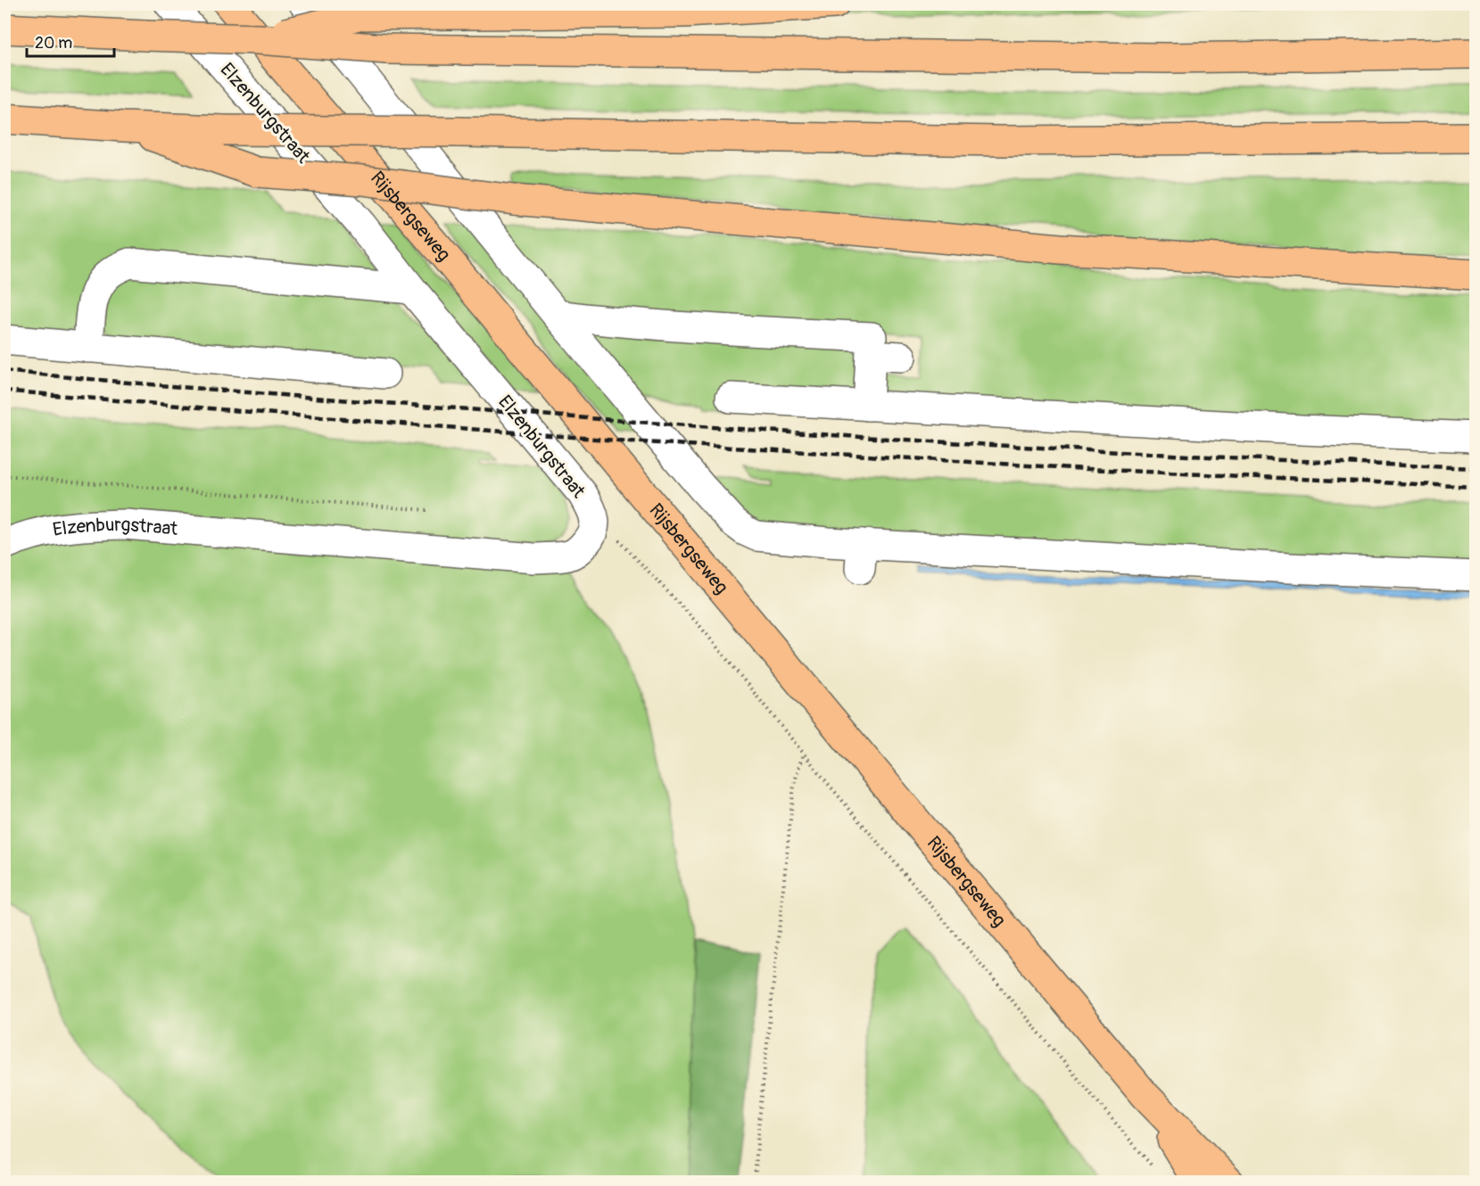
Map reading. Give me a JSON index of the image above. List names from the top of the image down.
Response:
{
  "streets": {
    "main road": ["Rijsbergseweg"],
    "street": ["Elzenburgstraat"]
  },
  "scale_bar": "20 m"
}
